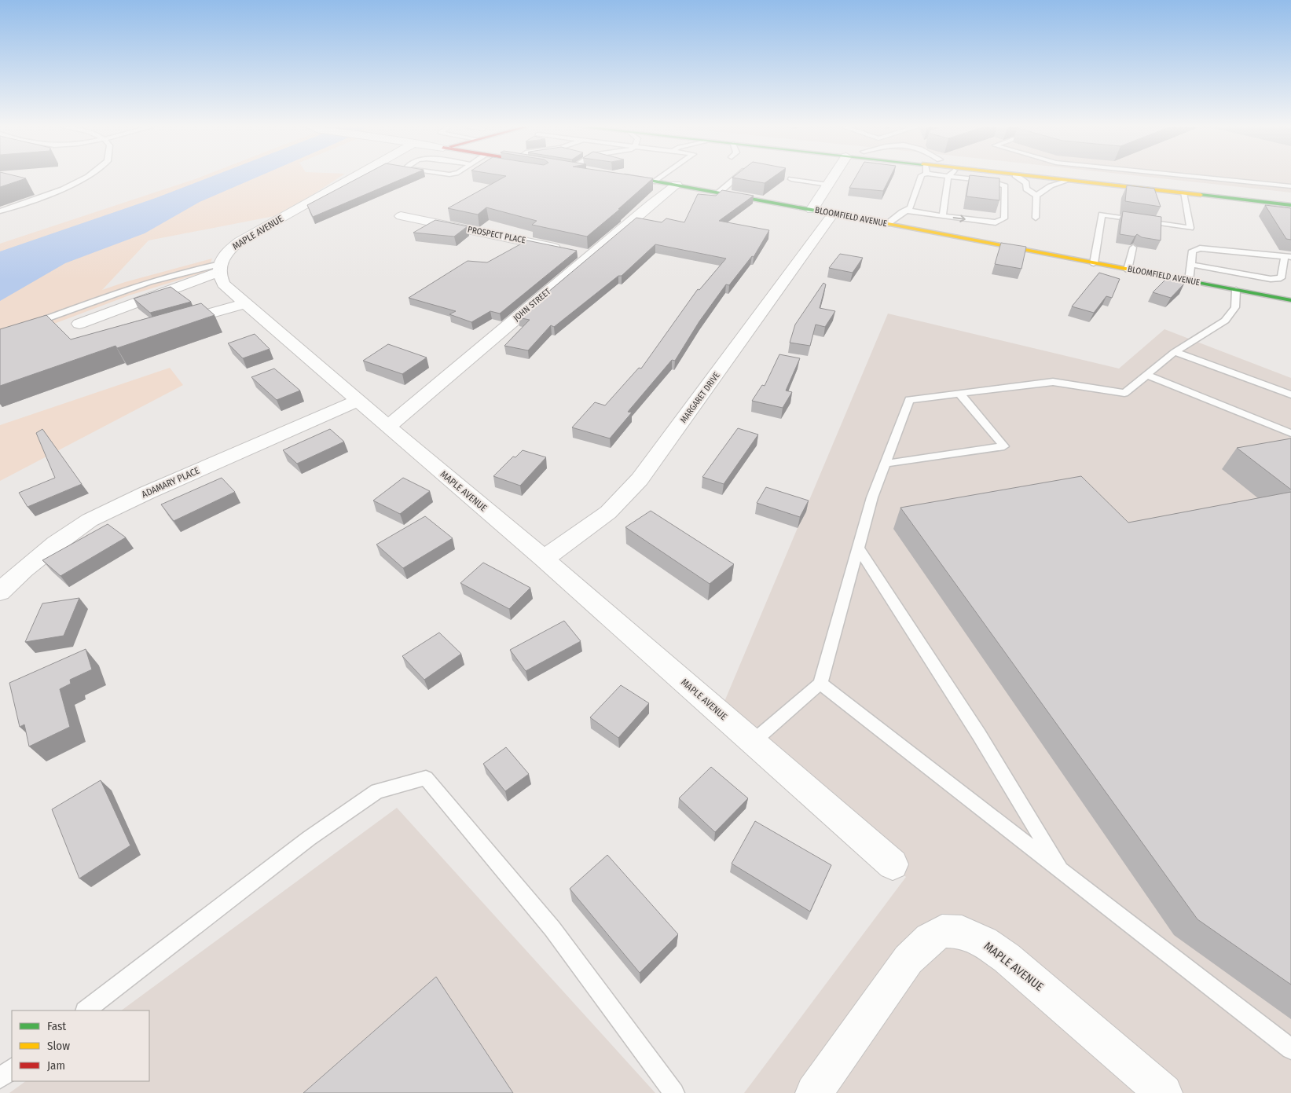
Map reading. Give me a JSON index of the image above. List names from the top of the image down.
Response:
{
  "streets": {
    "main road": ["BLOOMFIELD AVENUE"],
    "street": [
      "MAPLE AVENUE",
      "PROSPECT PLACE",
      "JOHN STREET",
      "MARGARET DRIVE",
      "ADAMARY PLACE"
    ]
  },
  "crossings": [
    ["BLOOMFIELD AVENUE", "JOHN STREET"],
    ["BLOOMFIELD AVENUE", "MARGARET DRIVE"],
    ["MAPLE AVENUE", "JOHN STREET"],
    ["MAPLE AVENUE", "MARGARET DRIVE"],
    ["MAPLE AVENUE", "ADAMARY PLACE"]
  ],
  "legend": ["Fast", "Slow", "Jam"]
}
